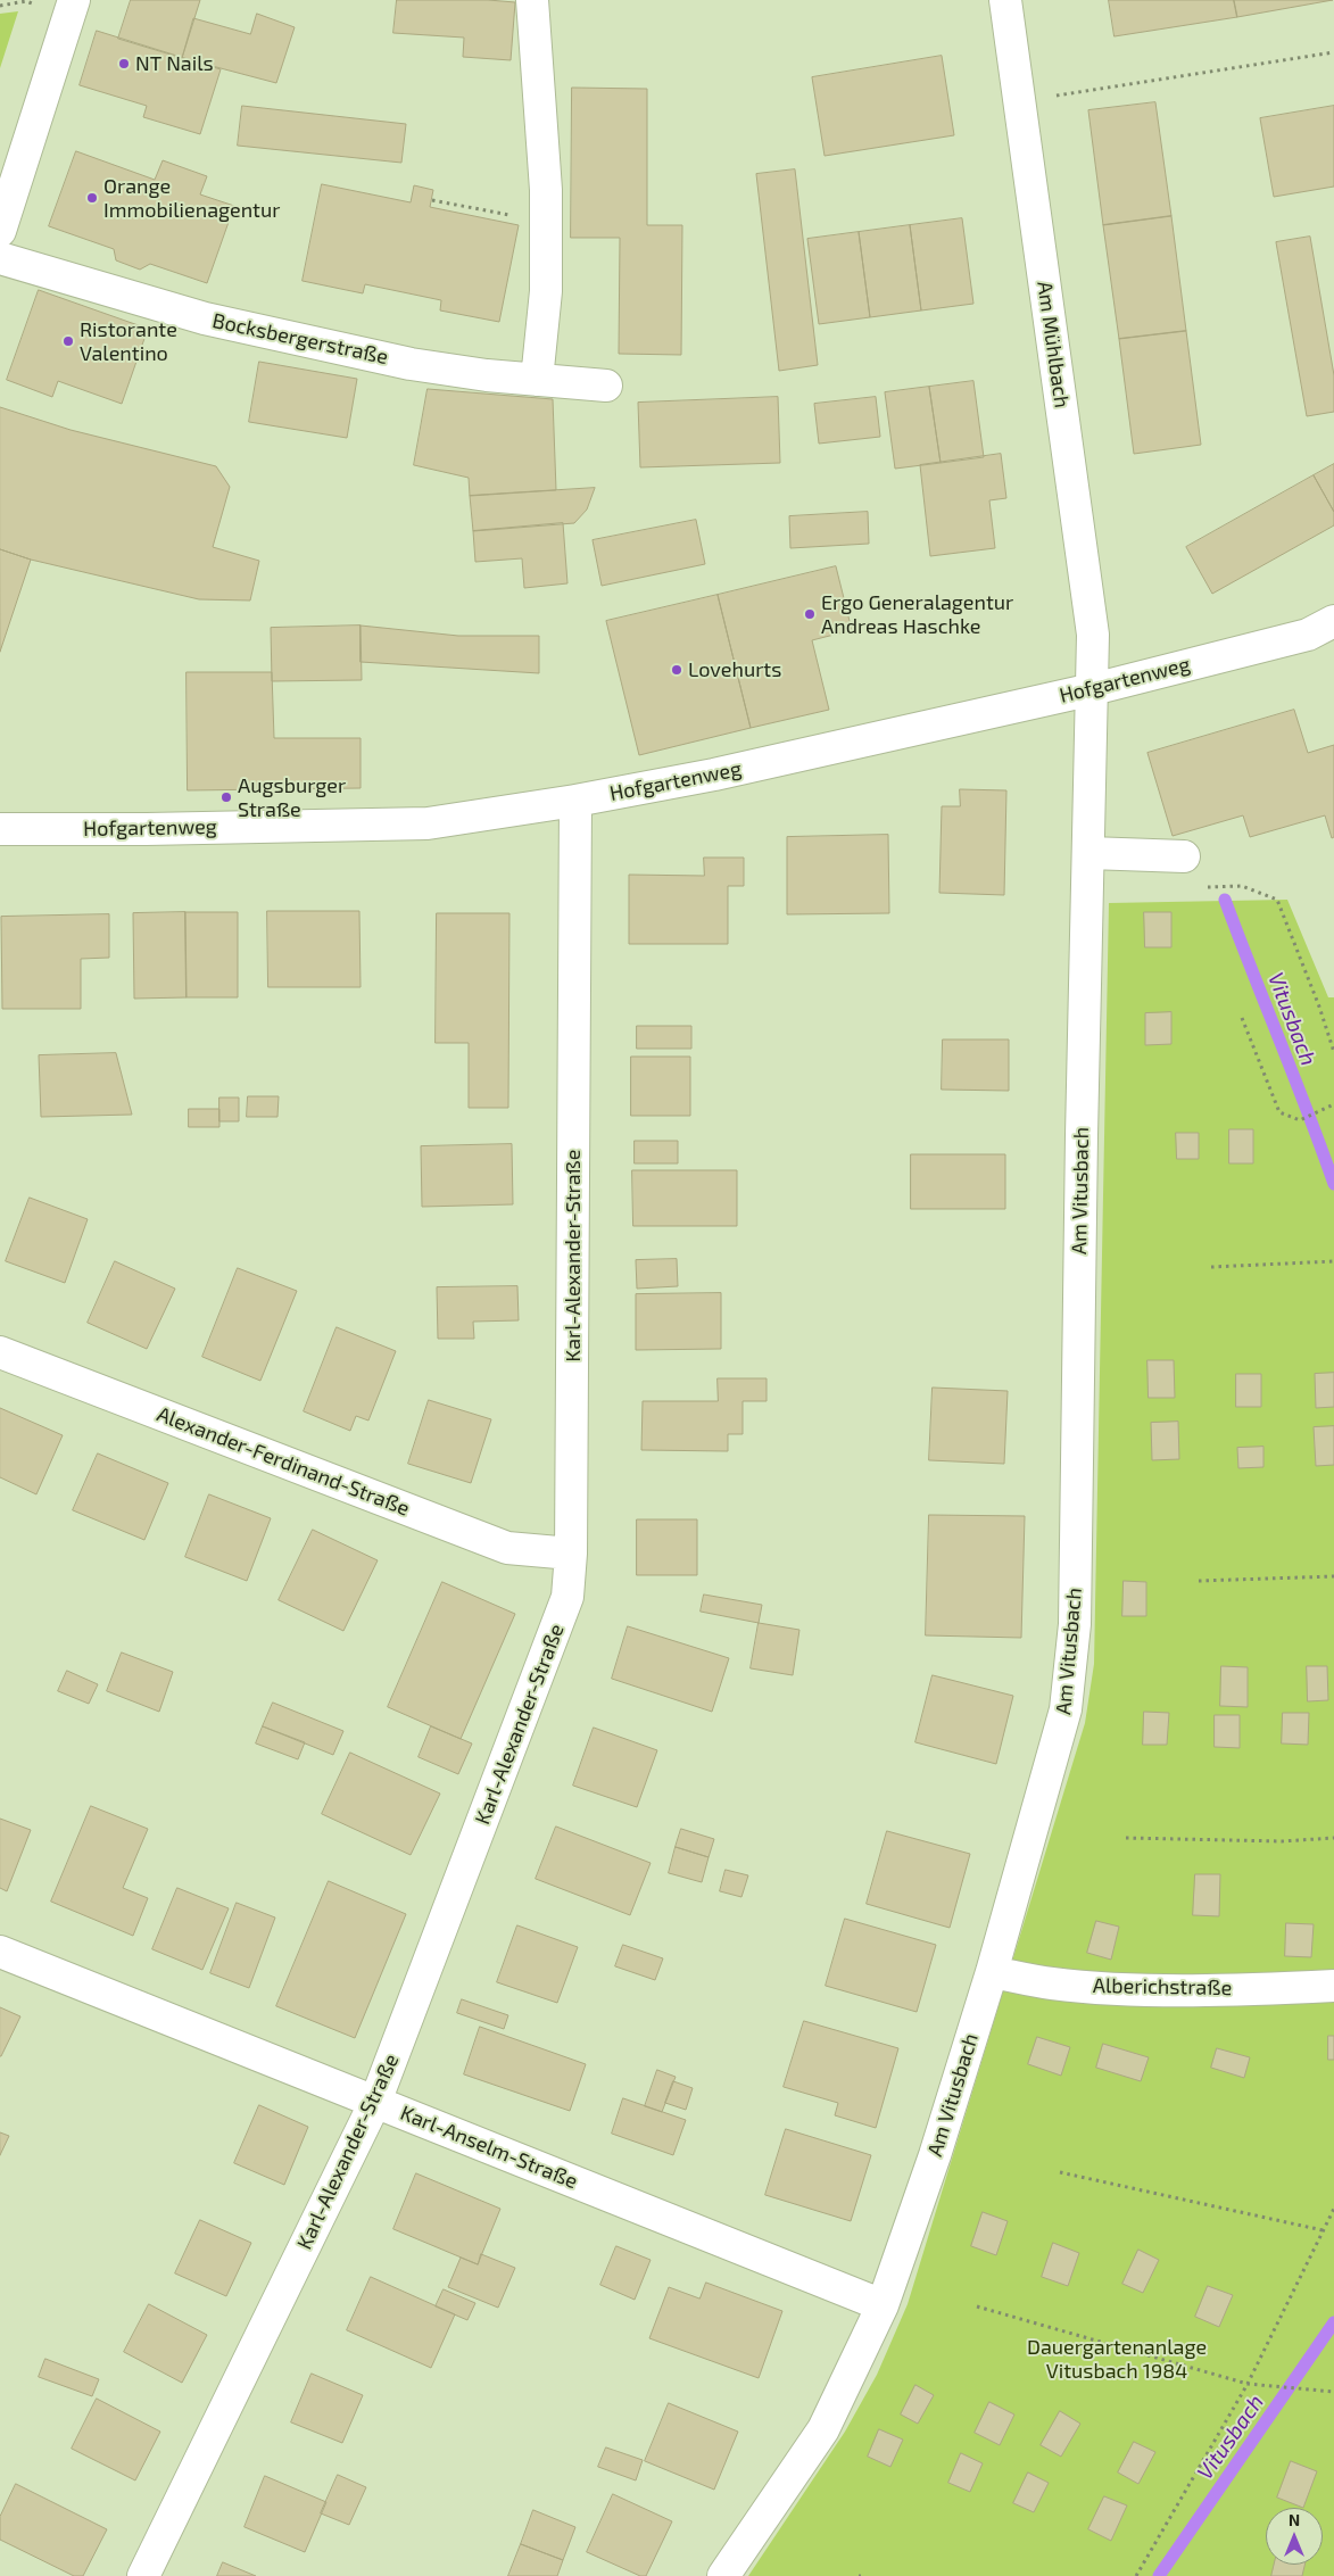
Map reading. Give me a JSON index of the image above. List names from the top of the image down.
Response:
{
  "streets": {
    "street": [
      "Bocksbergerstraße",
      "Am Mühlbach",
      "Hofgartenweg",
      "Am Vitusbach",
      "Karl-Alexander-Straße",
      "Alexander-Ferdinand-Straße",
      "Alberichstraße",
      "Karl-Anselm-Straße"
    ]
  },
  "crossings": [
    ["Am Mühlbach", "Hofgartenweg"],
    ["Am Mühlbach", "Am Vitusbach"],
    ["Hofgartenweg", "Am Vitusbach"],
    ["Hofgartenweg", "Karl-Alexander-Straße"],
    ["Am Vitusbach", "Alberichstraße"],
    ["Am Vitusbach", "Karl-Anselm-Straße"],
    ["Karl-Alexander-Straße", "Alexander-Ferdinand-Straße"],
    ["Karl-Alexander-Straße", "Karl-Anselm-Straße"]
  ],
  "water": ["Vitusbach"],
  "parks": ["Dauergartenanlage Vitusbach 1984"],
  "places": [
    "NT Nails",
    "Orange Immobilienagentur",
    "Ristorante Valentino",
    "Ergo Generalagentur Andreas Haschke",
    "Lovehurts",
    "Augsburger Straße"
  ],
  "north": "top"
}
